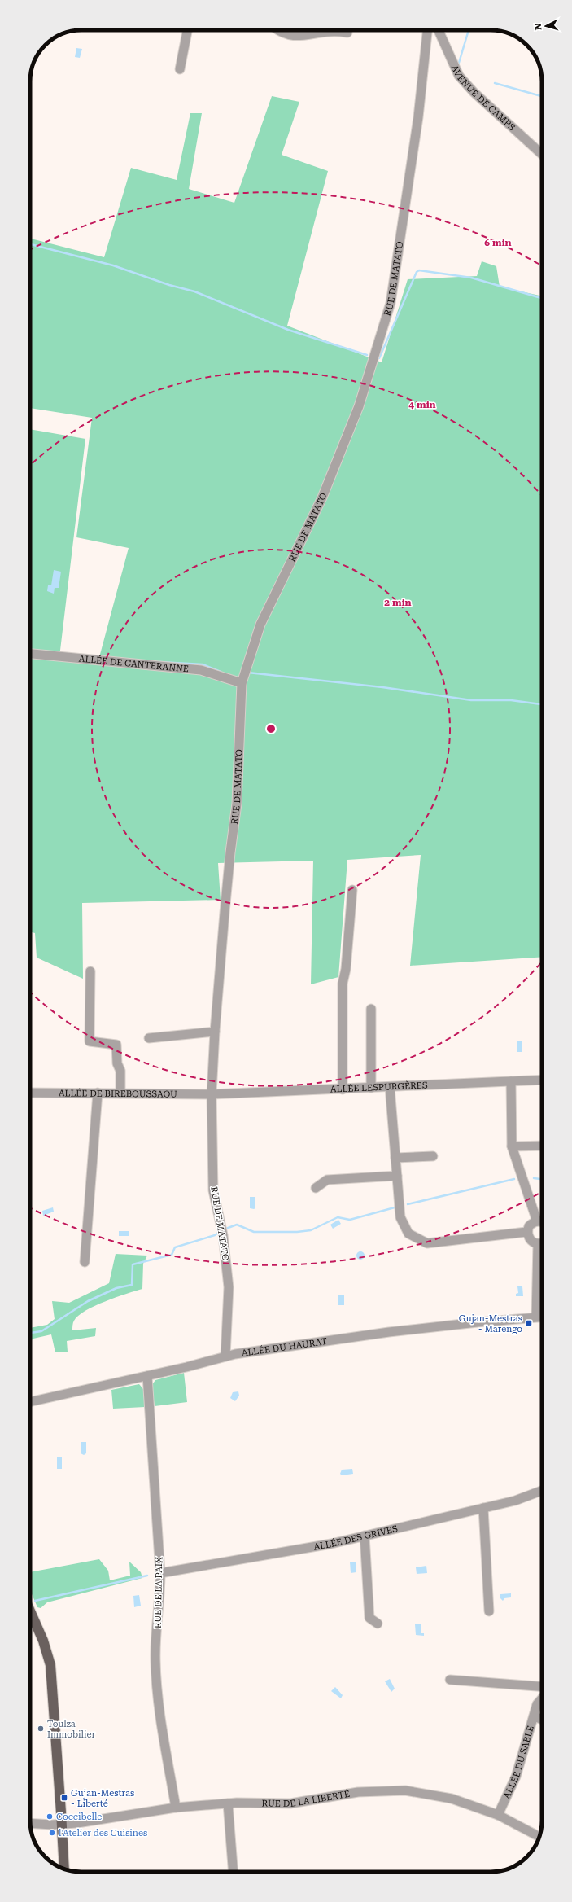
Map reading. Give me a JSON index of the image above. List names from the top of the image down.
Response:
{
  "streets": {
    "street": [
      "AVENUE DE CAMPS",
      "RUE DE MATATO",
      "ALLÉE DE CANTERANNE",
      "ALLÉE LESPURGÈRES",
      "ALLÉE DE BIREBOUSSAOU",
      "ALLÉE DU HAURAT",
      "ALLÉE DES GRIVES",
      "RUE DE LA PAIX",
      "ALLÉE DU SABLE",
      "RUE DE LA LIBERTÉ"
    ]
  },
  "crossings": [
    ["RUE DE MATATO", "ALLÉE DE CANTERANNE"],
    ["RUE DE MATATO", "ALLÉE LESPURGÈRES"],
    ["RUE DE MATATO", "ALLÉE DE BIREBOUSSAOU"],
    ["RUE DE MATATO", "ALLÉE DU HAURAT"],
    ["ALLÉE LESPURGÈRES", "ALLÉE DE BIREBOUSSAOU"],
    ["ALLÉE DU HAURAT", "RUE DE LA PAIX"],
    ["ALLÉE DES GRIVES", "RUE DE LA PAIX"],
    ["RUE DE LA PAIX", "RUE DE LA LIBERTÉ"],
    ["ALLÉE DU SABLE", "RUE DE LA LIBERTÉ"]
  ],
  "places": {
    "transit": ["Gujan-Mestras - Marengo", "Gujan-Mestras - Liberté"],
    "other": ["Toulza Immobilier", "Coccibelle", "l'Atelier des Cuisines"]
  },
  "north": "left",
  "rings": ["6 min", "4 min", "2 min"]
}
